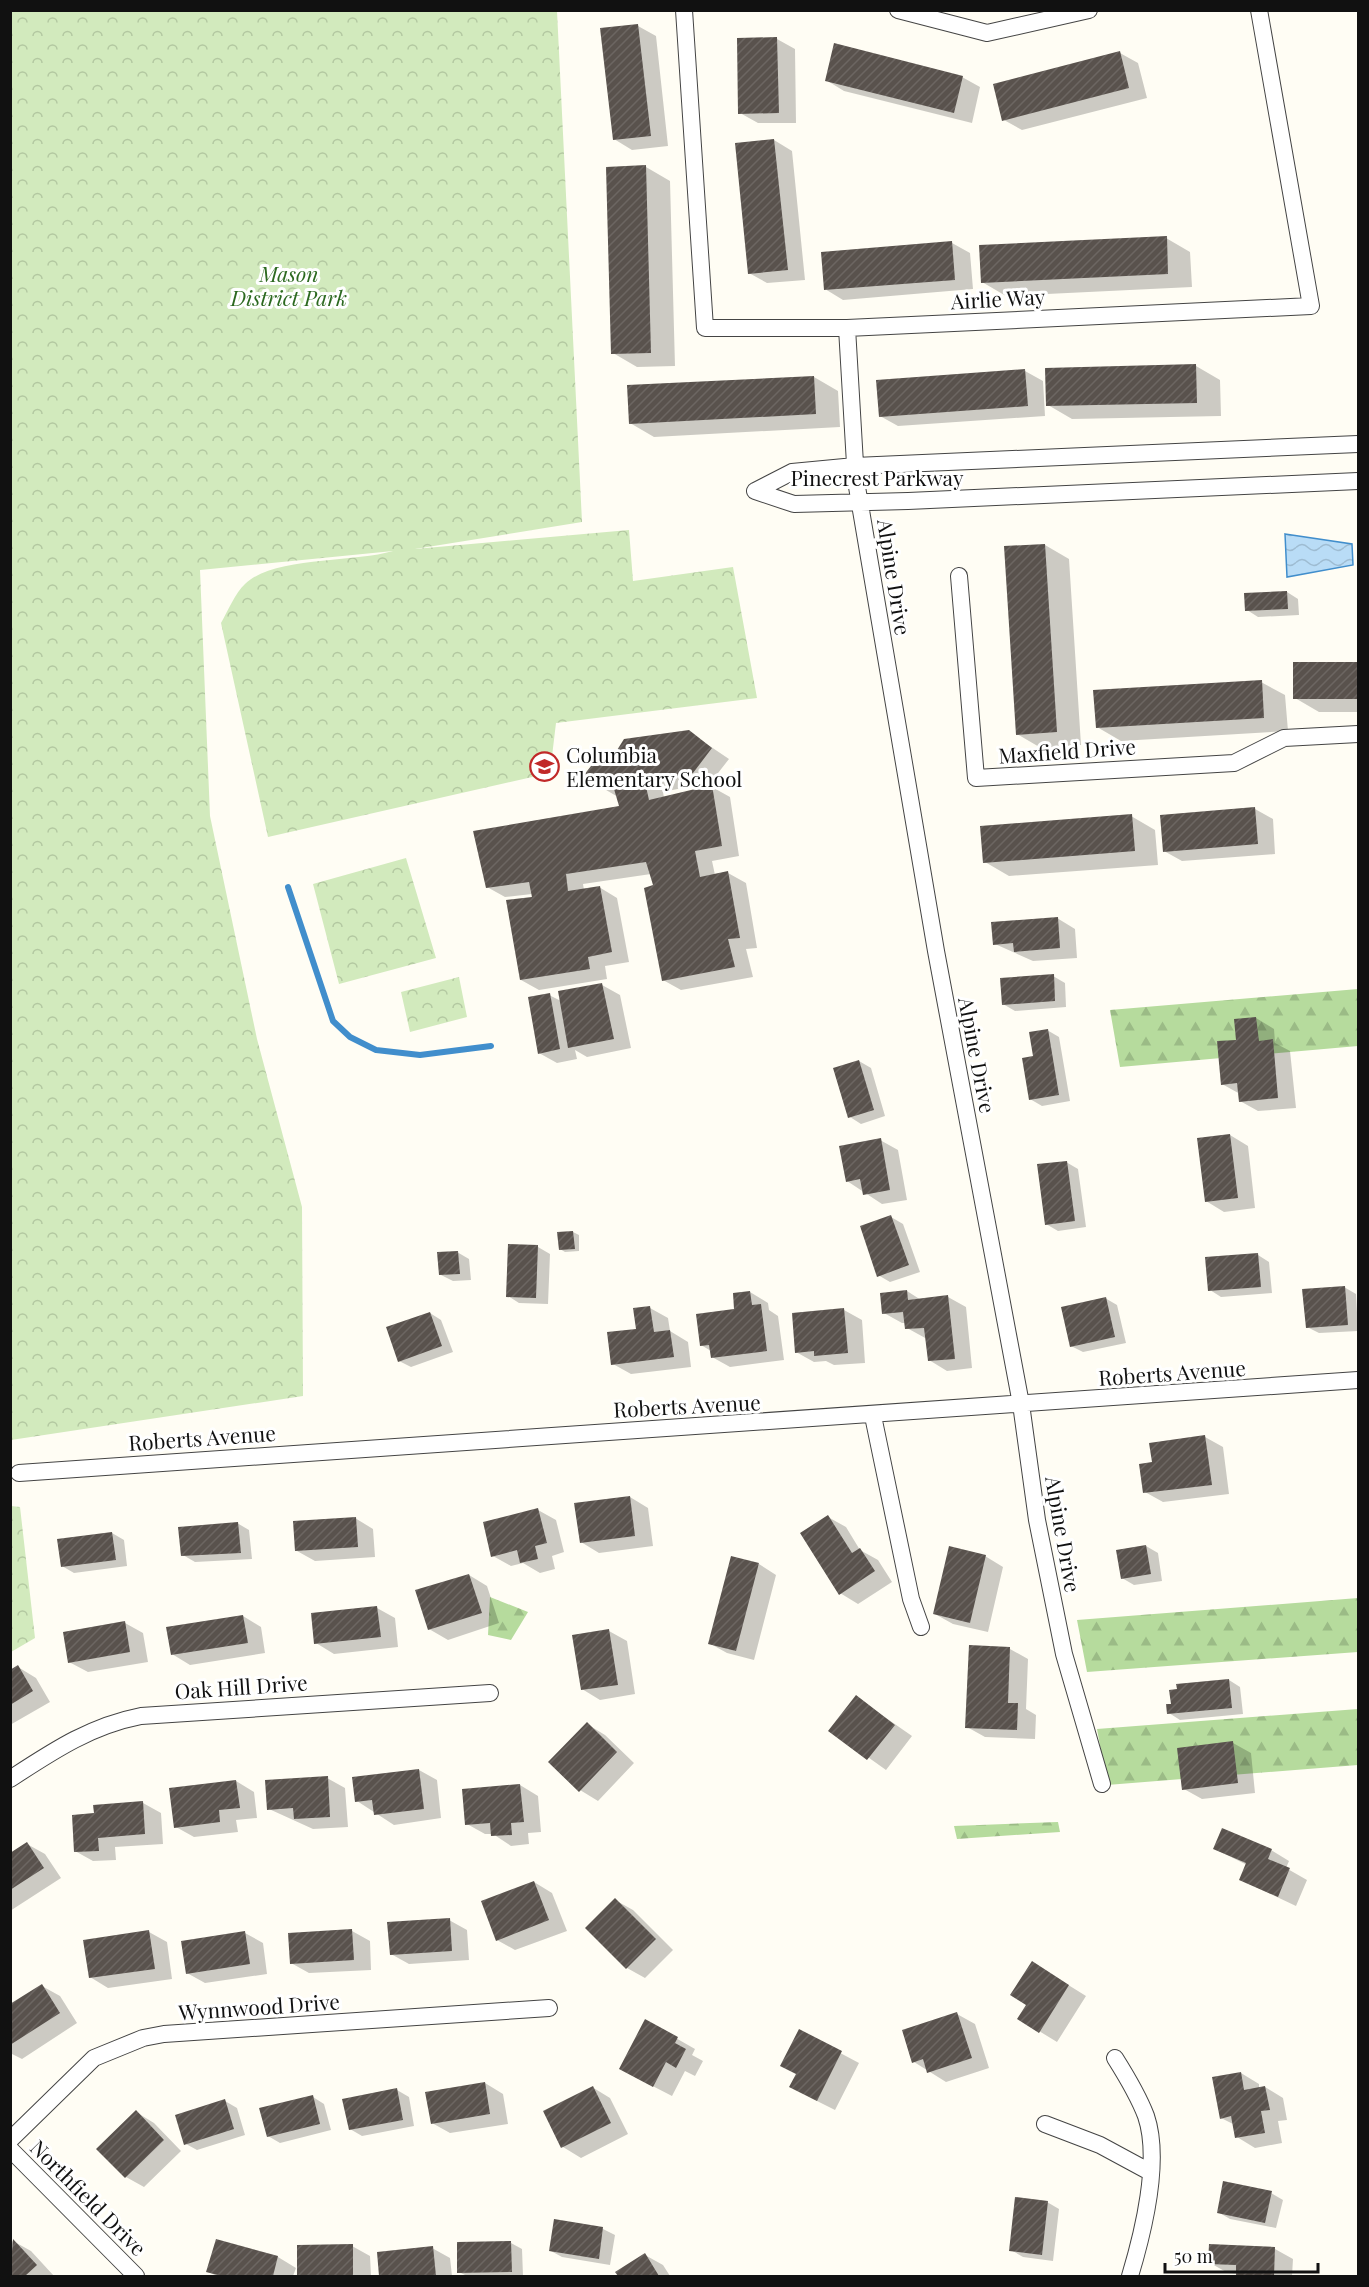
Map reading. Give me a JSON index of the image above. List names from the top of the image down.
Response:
{
  "streets": {
    "street": [
      "Airlie Way",
      "Pinecrest Parkway",
      "Alpine Drive",
      "Maxfield Drive",
      "Roberts Avenue",
      "Oak Hill Drive",
      "Wynnwood Drive",
      "Northfield Drive"
    ]
  },
  "crossings": [
    ["Airlie Way", "Alpine Drive"],
    ["Pinecrest Parkway", "Alpine Drive"],
    ["Alpine Drive", "Roberts Avenue"]
  ],
  "parks": ["Mason District Park"],
  "places": {
    "school or university": ["Columbia Elementary School"]
  },
  "scale_bar": "50 m"
}
